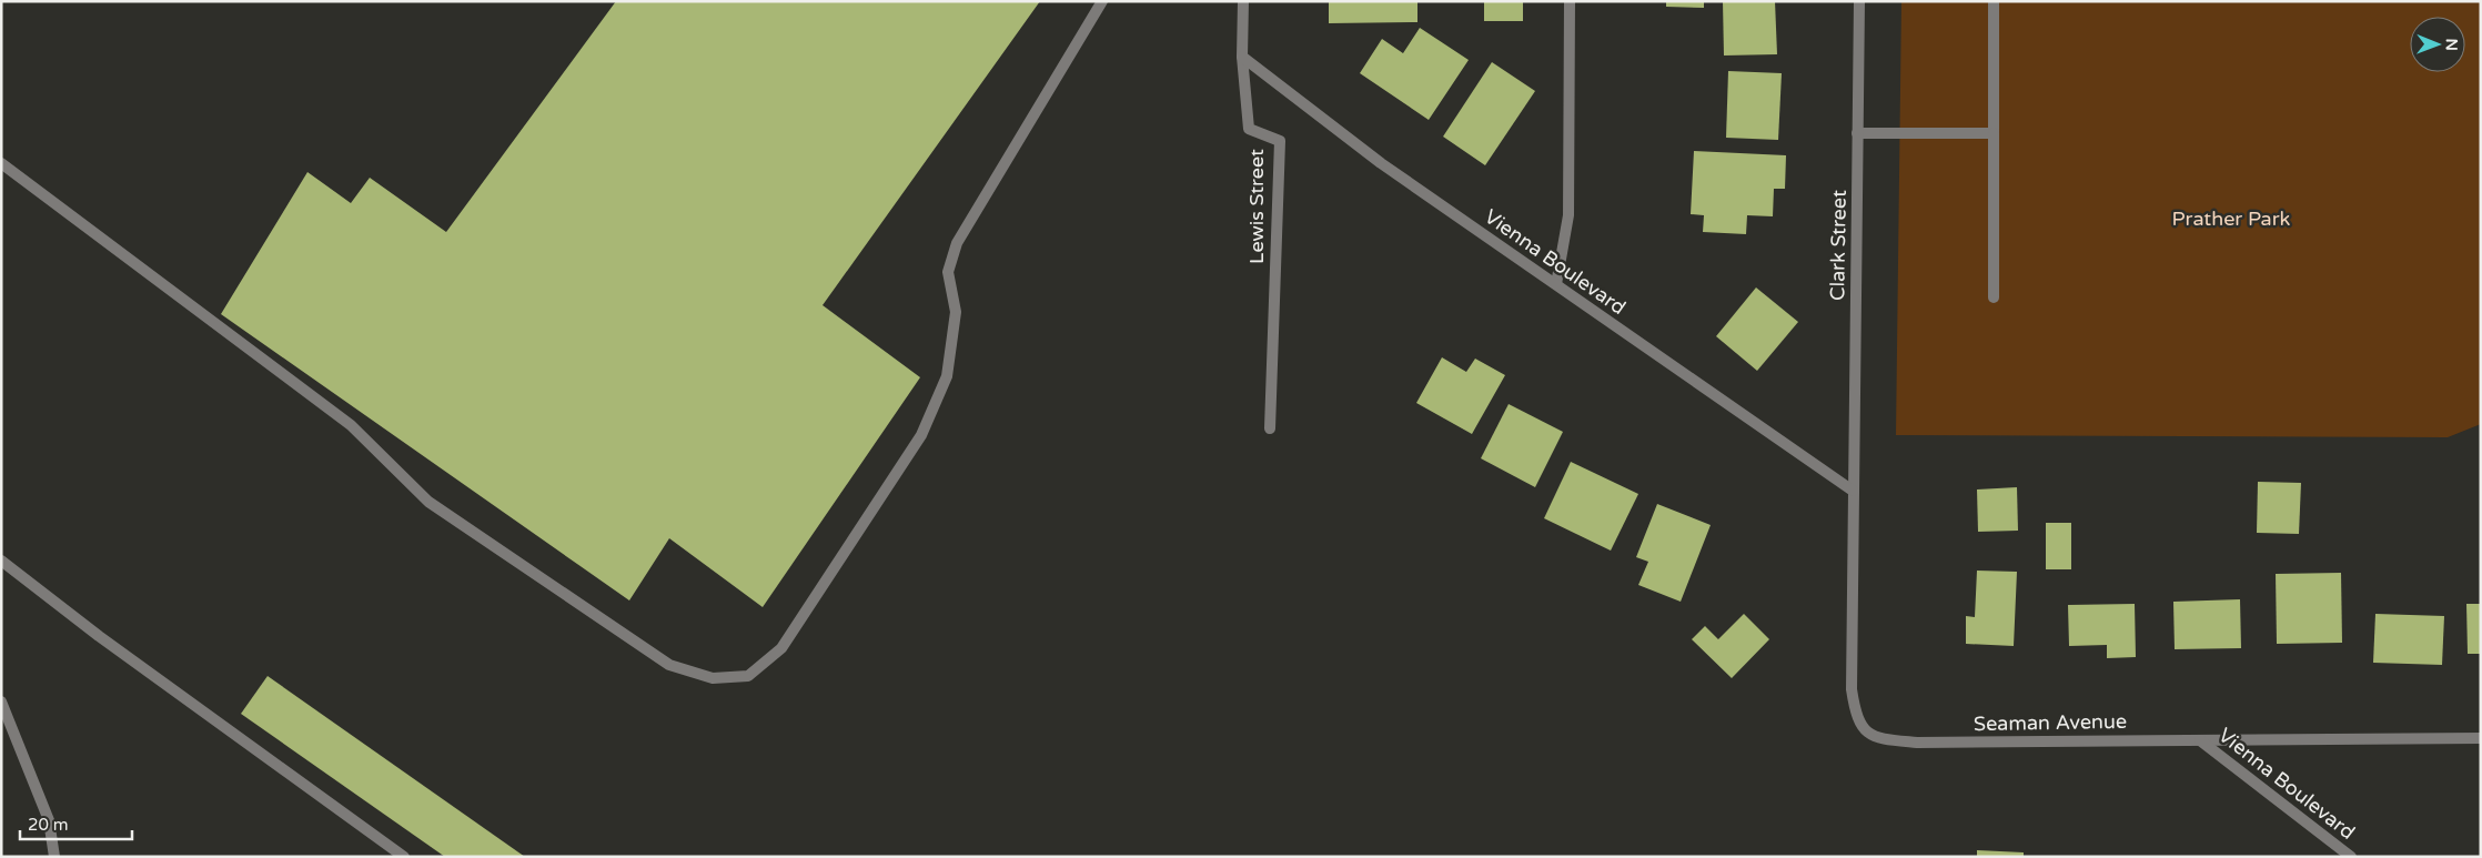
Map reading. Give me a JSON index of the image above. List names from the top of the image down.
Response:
{
  "streets": {
    "street": [
      "Lewis Street",
      "Clark Street",
      "Vienna Boulevard",
      "Seaman Avenue"
    ]
  },
  "crossings": [
    ["Lewis Street", "Vienna Boulevard"],
    ["Clark Street", "Vienna Boulevard"],
    ["Clark Street", "Seaman Avenue"],
    ["Vienna Boulevard", "Seaman Avenue"]
  ],
  "parks": ["Prather Park"],
  "scale_bar": "20 m",
  "north": "right"
}
